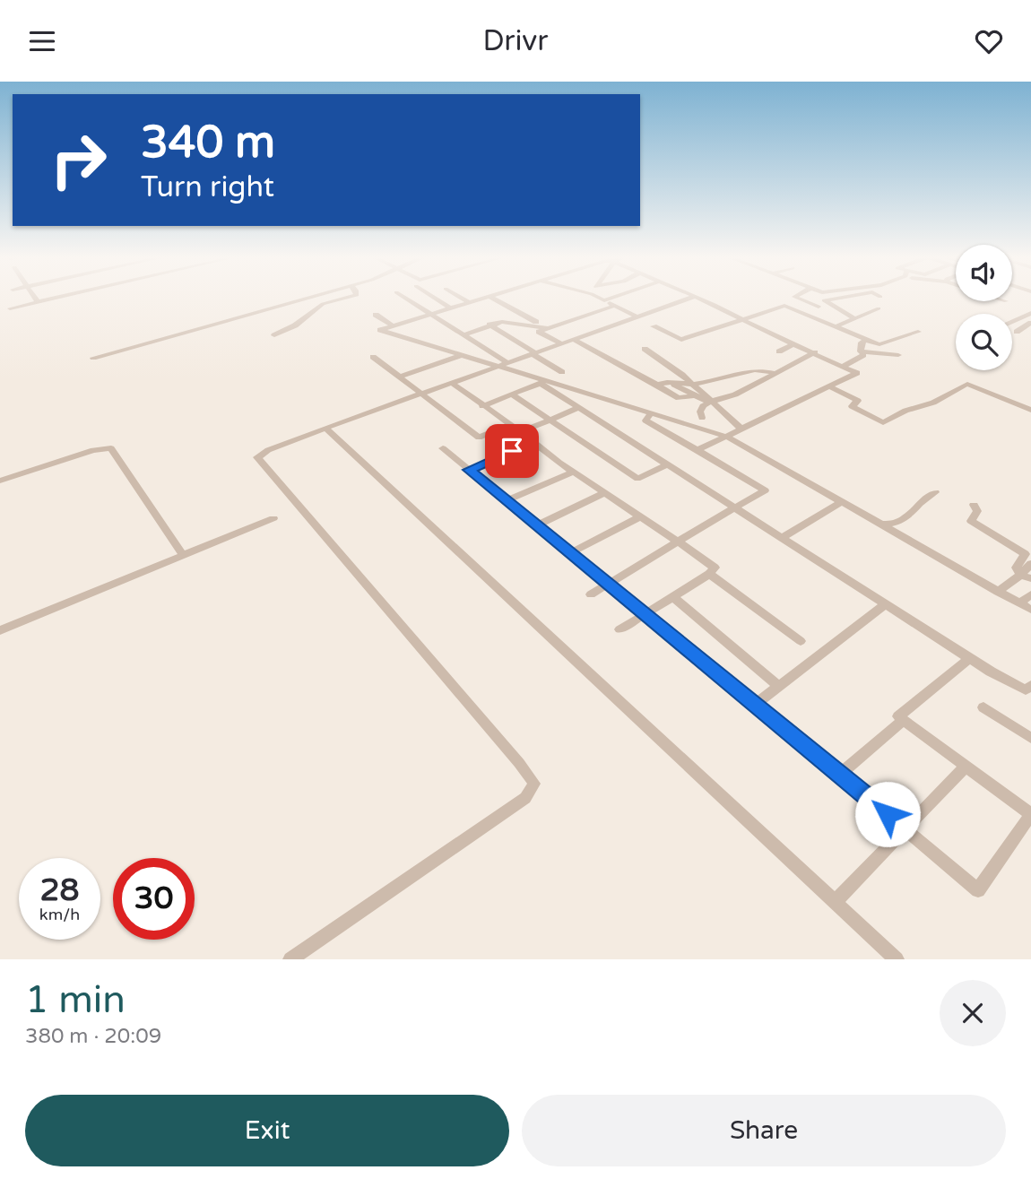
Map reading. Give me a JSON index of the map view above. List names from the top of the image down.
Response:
{
  "page": {
    "header": "Drivr",
    "turn": ["340 m", "Turn right"],
    "speed": "28 km/h",
    "limit": "30",
    "heading": ["1 min", "380 m · 20:09"],
    "buttons": ["Exit", "Share"]
  }
}
